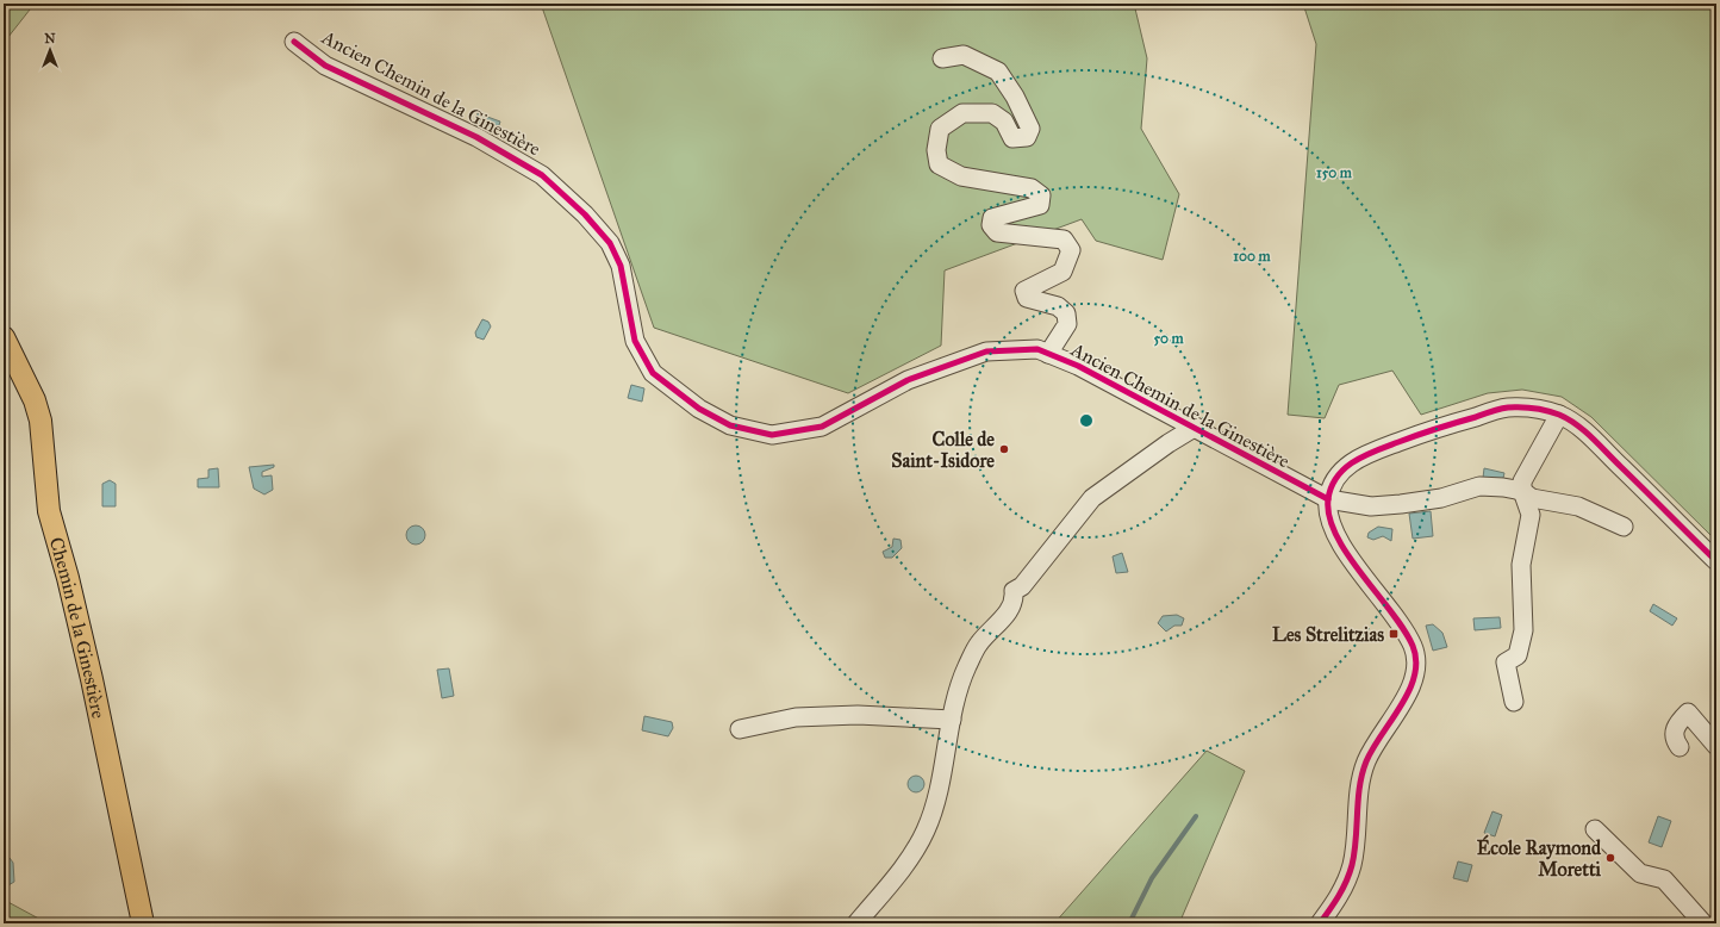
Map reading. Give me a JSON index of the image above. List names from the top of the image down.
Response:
{
  "streets": {
    "main road": ["Chemin de la Ginestière"],
    "street": ["Ancien Chemin de la Ginestière"]
  },
  "places": {
    "other": ["Colle de Saint-Isidore", "École Raymond Moretti"],
    "transit": ["Les Strelitzias"]
  },
  "north": "top",
  "rings": ["150 m", "100 m", "50 m"]
}
